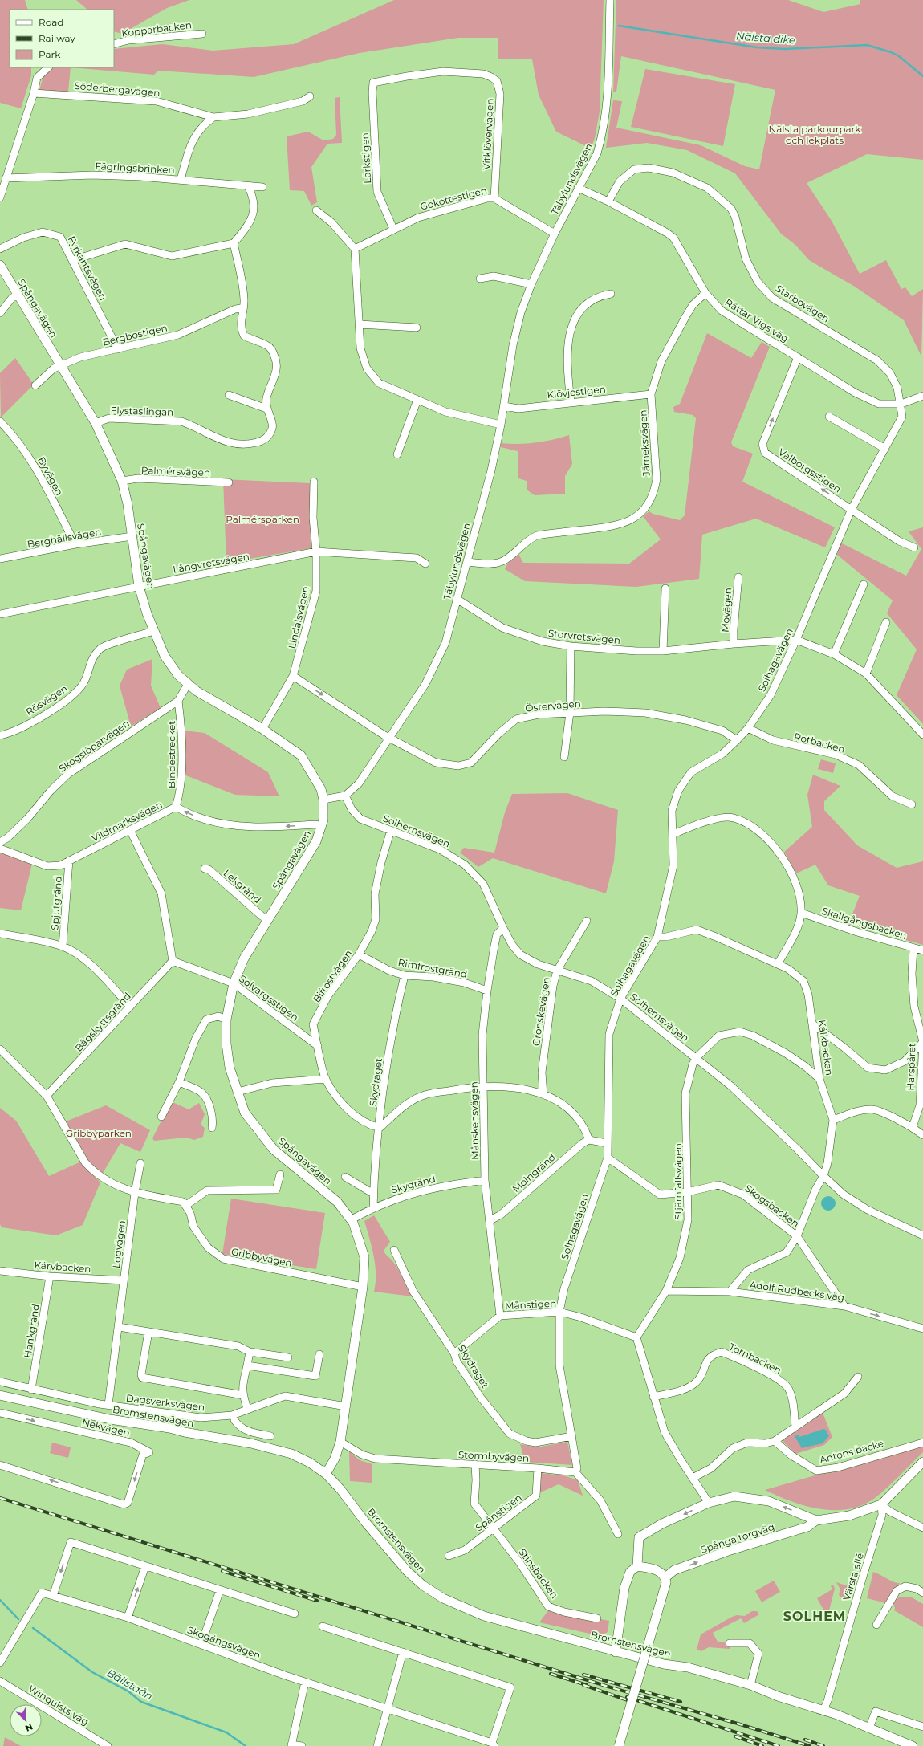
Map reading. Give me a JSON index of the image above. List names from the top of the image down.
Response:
{
  "streets": {
    "street": [
      "Kopparbacken",
      "Söderbergavägen",
      "Vitklövervägen",
      "Lärkstigen",
      "Fägringsbrinken",
      "Täbylundsvägen",
      "Gökottestigen",
      "Fyrkantsvägen",
      "Starbovägen",
      "Spångavägen",
      "Rättar Vigs väg",
      "Bergbostigen",
      "Klövjestigen",
      "Flystaslingan",
      "Järneksvägen",
      "Valborgsstigen",
      "Palmérsvägen",
      "Byvägen",
      "Berghällsvägen",
      "Långvretsvägen",
      "Movägen",
      "Lindalsvägen",
      "Storvretsvägen",
      "Solhagavägen",
      "Rösvägen",
      "Östervägen",
      "Rotbacken",
      "Skogslöparvägen",
      "Bindestrecket",
      "Vildmarksvägen",
      "Solhemsvägen",
      "Lekgränd",
      "Spjutgränd",
      "Skallgångsbacken",
      "Rimfrostgränd",
      "Bifrostvägen",
      "Solvargsstigen",
      "Grönskevägen",
      "Bågskyttsgränd",
      "Kälkbacken",
      "Harspåret",
      "Skydraget",
      "Månskensvägen",
      "Molngränd",
      "Stjärnfallsvägen",
      "Skygränd",
      "Skogsbacken",
      "Logvägen",
      "Gribbyvägen",
      "Kärvbacken",
      "Adolf Rudbecks väg",
      "Månstigen",
      "Hankgränd",
      "Tornbacken",
      "Dagsverksvägen",
      "Bromstensvägen",
      "Nekvägen",
      "Antons backe",
      "Stormbyvägen",
      "Spånstigen",
      "Spånga torgväg",
      "Stinsbacken",
      "Värsta allé",
      "Skogängsvägen",
      "Winquists väg"
    ]
  },
  "crossings": [
    ["Vitklövervägen", "Lärkstigen"],
    ["Vitklövervägen", "Gökottestigen"],
    ["Lärkstigen", "Gökottestigen"],
    ["Täbylundsvägen", "Gökottestigen"],
    ["Täbylundsvägen", "Rättar Vigs väg"],
    ["Täbylundsvägen", "Klövjestigen"],
    ["Täbylundsvägen", "Järneksvägen"],
    ["Täbylundsvägen", "Storvretsvägen"],
    ["Täbylundsvägen", "Östervägen"],
    ["Täbylundsvägen", "Solhemsvägen"],
    ["Fyrkantsvägen", "Bergbostigen"],
    ["Starbovägen", "Rättar Vigs väg"],
    ["Starbovägen", "Solhagavägen"],
    ["Spångavägen", "Bergbostigen"],
    ["Spångavägen", "Flystaslingan"],
    ["Spångavägen", "Palmérsvägen"],
    ["Spångavägen", "Berghällsvägen"],
    ["Spångavägen", "Långvretsvägen"],
    ["Spångavägen", "Lindalsvägen"],
    ["Spångavägen", "Rösvägen"],
    ["Spångavägen", "Skogslöparvägen"],
    ["Spångavägen", "Vildmarksvägen"],
    ["Spångavägen", "Lekgränd"],
    ["Spångavägen", "Solvargsstigen"],
    ["Spångavägen", "Skygränd"],
    ["Spångavägen", "Gribbyvägen"],
    ["Spångavägen", "Dagsverksvägen"],
    ["Spångavägen", "Bromstensvägen"],
    ["Spångavägen", "Stormbyvägen"],
    ["Rättar Vigs väg", "Järneksvägen"],
    ["Rättar Vigs väg", "Valborgsstigen"],
    ["Rättar Vigs väg", "Solhagavägen"],
    ["Bergbostigen", "Flystaslingan"],
    ["Klövjestigen", "Järneksvägen"],
    ["Valborgsstigen", "Solhagavägen"],
    ["Byvägen", "Berghällsvägen"],
    ["Långvretsvägen", "Lindalsvägen"],
    ["Movägen", "Storvretsvägen"],
    ["Lindalsvägen", "Östervägen"],
    ["Storvretsvägen", "Solhagavägen"],
    ["Solhagavägen", "Östervägen"],
    ["Solhagavägen", "Rotbacken"],
    ["Solhagavägen", "Solhemsvägen"],
    ["Solhagavägen", "Kälkbacken"],
    ["Solhagavägen", "Skydraget"],
    ["Solhagavägen", "Skogsbacken"],
    ["Solhagavägen", "Månstigen"],
    ["Solhagavägen", "Stormbyvägen"],
    ["Skogslöparvägen", "Bindestrecket"],
    ["Bindestrecket", "Vildmarksvägen"],
    ["Vildmarksvägen", "Spjutgränd"],
    ["Solhemsvägen", "Bifrostvägen"],
    ["Solhemsvägen", "Grönskevägen"],
    ["Solhemsvägen", "Kälkbacken"],
    ["Solhemsvägen", "Månskensvägen"],
    ["Solhemsvägen", "Stjärnfallsvägen"],
    ["Skallgångsbacken", "Harspåret"],
    ["Rimfrostgränd", "Bifrostvägen"],
    ["Rimfrostgränd", "Skydraget"],
    ["Rimfrostgränd", "Månskensvägen"],
    ["Bifrostvägen", "Solvargsstigen"],
    ["Bifrostvägen", "Skydraget"],
    ["Solvargsstigen", "Bågskyttsgränd"],
    ["Kälkbacken", "Stjärnfallsvägen"],
    ["Kälkbacken", "Skogsbacken"],
    ["Kälkbacken", "Adolf Rudbecks väg"],
    ["Skydraget", "Skygränd"],
    ["Skydraget", "Månstigen"],
    ["Månskensvägen", "Molngränd"],
    ["Månskensvägen", "Skygränd"],
    ["Månskensvägen", "Månstigen"],
    ["Stjärnfallsvägen", "Skogsbacken"],
    ["Stjärnfallsvägen", "Adolf Rudbecks väg"],
    ["Stjärnfallsvägen", "Månstigen"],
    ["Skogsbacken", "Adolf Rudbecks väg"],
    ["Logvägen", "Kärvbacken"],
    ["Logvägen", "Dagsverksvägen"],
    ["Kärvbacken", "Hankgränd"],
    ["Hankgränd", "Dagsverksvägen"],
    ["Bromstensvägen", "Värsta allé"],
    ["Stormbyvägen", "Spånstigen"],
    ["Stormbyvägen", "Stinsbacken"],
    ["Spånstigen", "Stinsbacken"]
  ],
  "one_way": ["Vildmarksvägen", "Spånga torgväg"],
  "districts": ["SOLHEM"],
  "water": ["Nälsta dike", "Bällstaån"],
  "parks": ["Nälsta parkourpark och lekplats", "Palmérsparken", "Gribbyparken"],
  "legend": ["Road", "Railway", "Park"],
  "north": "bottom right"
}
